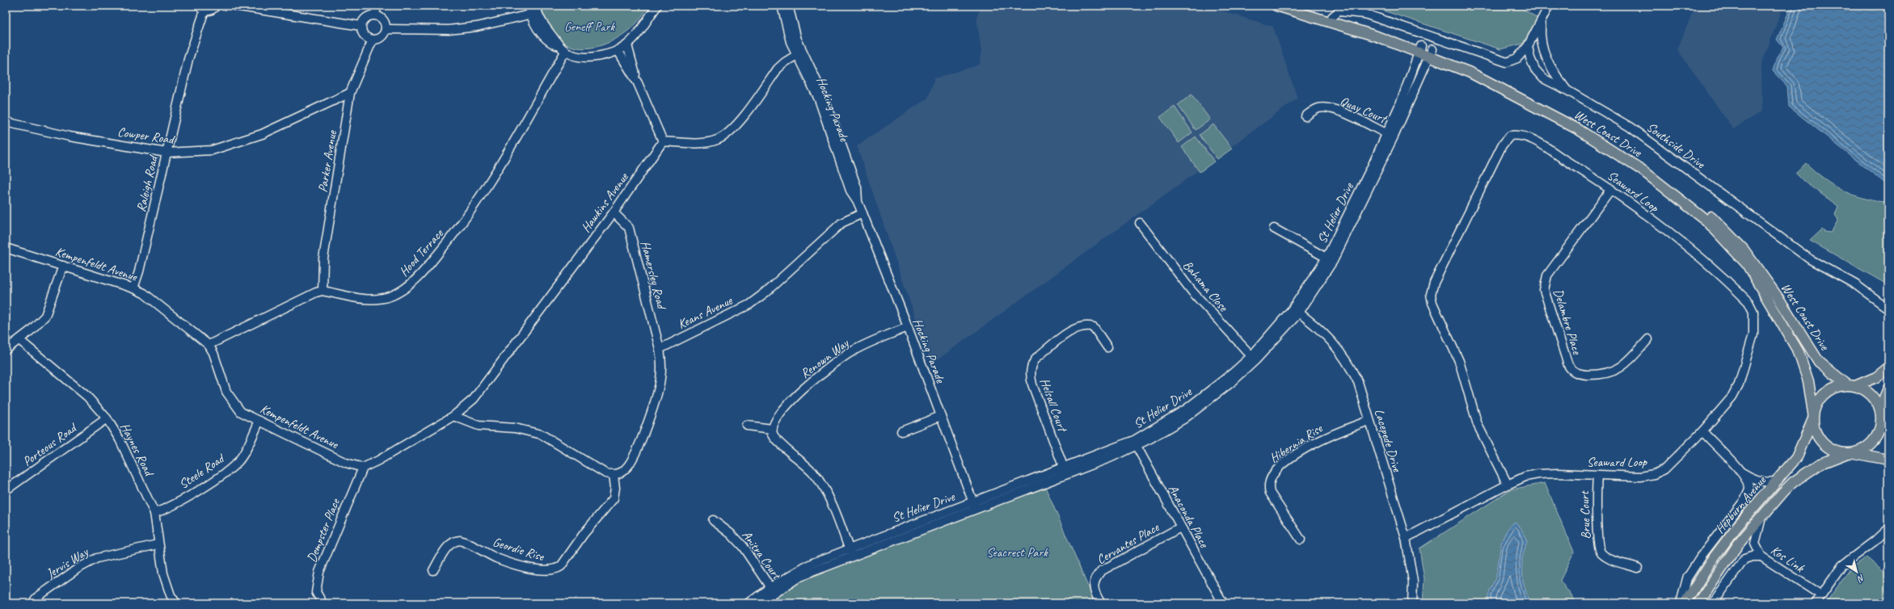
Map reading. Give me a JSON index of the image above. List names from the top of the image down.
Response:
{
  "streets": {
    "main road": ["West Coast Drive", "Hepburn Avenue"],
    "street": [
      "Hocking Parade",
      "Quay Court",
      "Cowper Road",
      "Southside Drive",
      "Parker Avenue",
      "Raleigh Road",
      "Seaward Loop",
      "Hawkins Avenue",
      "St Helier Drive",
      "Hood Terrace",
      "Kempenfeldt Avenue",
      "Hamersley Road",
      "Bahama Close",
      "Keans Avenue",
      "Delambre Place",
      "Renown Way",
      "Helsall Court",
      "Lacepede Drive",
      "Hibernia Rise",
      "Porteous Road",
      "Haynes Road",
      "Steele Road",
      "Brue Court",
      "Anaconda Place",
      "Dempster Place",
      "Cervantes Place",
      "Geordie Rise",
      "Anitra Court",
      "Kos Link",
      "Jervis Way"
    ]
  },
  "crossings": [
    ["Hocking Parade", "St Helier Drive"],
    ["Hocking Parade", "Keans Avenue"],
    ["Hocking Parade", "Renown Way"],
    ["Quay Court", "St Helier Drive"],
    ["West Coast Drive", "St Helier Drive"],
    ["West Coast Drive", "Hepburn Avenue"],
    ["Cowper Road", "Parker Avenue"],
    ["Cowper Road", "Raleigh Road"],
    ["Parker Avenue", "Hood Terrace"],
    ["Raleigh Road", "Kempenfeldt Avenue"],
    ["Seaward Loop", "Delambre Place"],
    ["Seaward Loop", "Lacepede Drive"],
    ["Seaward Loop", "Brue Court"],
    ["Hawkins Avenue", "Hamersley Road"],
    ["St Helier Drive", "Bahama Close"],
    ["St Helier Drive", "Helsall Court"],
    ["St Helier Drive", "Lacepede Drive"],
    ["St Helier Drive", "Anaconda Place"],
    ["St Helier Drive", "Anitra Court"],
    ["Kempenfeldt Avenue", "Steele Road"],
    ["Kempenfeldt Avenue", "Dempster Place"],
    ["Hamersley Road", "Keans Avenue"],
    ["Lacepede Drive", "Hibernia Rise"],
    ["Porteous Road", "Haynes Road"],
    ["Haynes Road", "Steele Road"],
    ["Haynes Road", "Jervis Way"],
    ["Hepburn Avenue", "Kos Link"],
    ["Anaconda Place", "Cervantes Place"]
  ],
  "parks": ["Geneff Park", "Seacrest Park"],
  "north": "bottom right"
}
